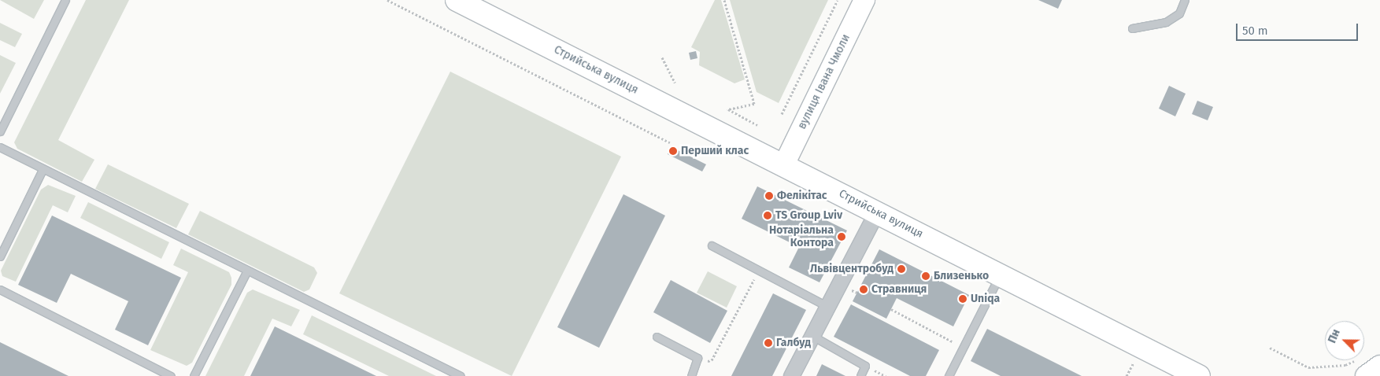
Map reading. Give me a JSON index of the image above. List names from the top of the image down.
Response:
{
  "streets": {
    "main road": ["Стрийська вулиця"],
    "street": ["вулиця Івана Чмоли"]
  },
  "crossings": [
    ["Стрийська вулиця", "вулиця Івана Чмоли"]
  ],
  "places": [
    "Перший клас",
    "Фелікітас",
    "TS Group Lviv",
    "Нотаріальна Контора",
    "Львівцентробуд",
    "Близенько",
    "Стравниця",
    "Uniqa",
    "Галбуд"
  ],
  "scale_bar": "50 m",
  "north": "top left"
}
